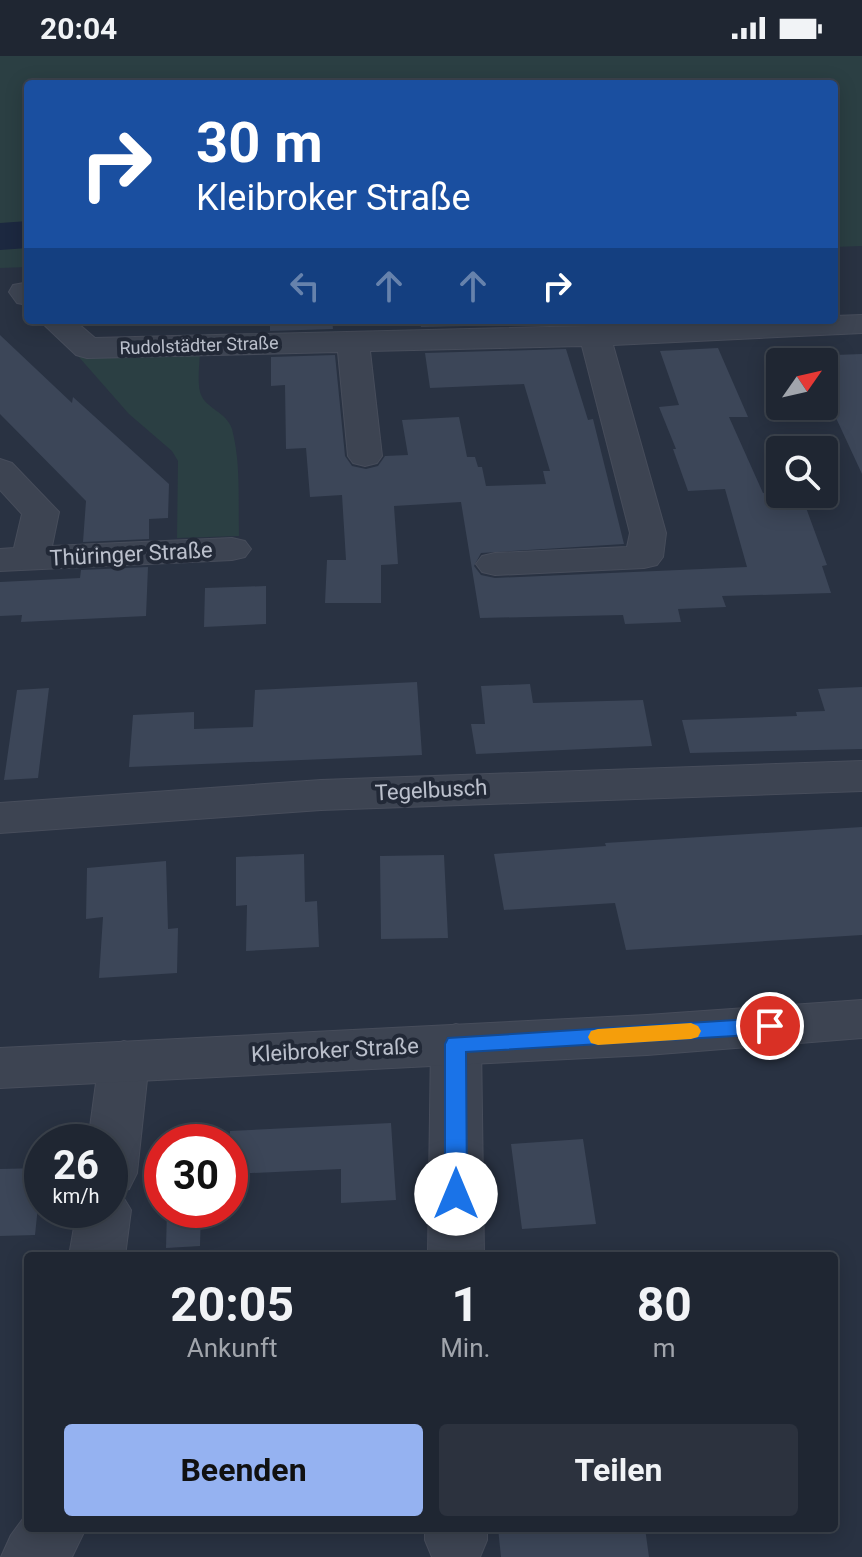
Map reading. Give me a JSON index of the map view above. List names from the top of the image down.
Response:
{
  "streets": {
    "street": [
      "Rudolstädter Straße",
      "Thüringer Straße",
      "Tegelbusch",
      "Kleibroker Straße"
    ]
  },
  "north": "top right",
  "page": {
    "status": "20:04",
    "turn": ["30 m", "Kleibroker Straße"],
    "speed": "26 km/h",
    "limit": "30",
    "eta": [
      "20:05",
      "Ankunft",
      "1",
      "Min.",
      "80",
      "m"
    ],
    "buttons": ["Beenden", "Teilen"]
  }
}
